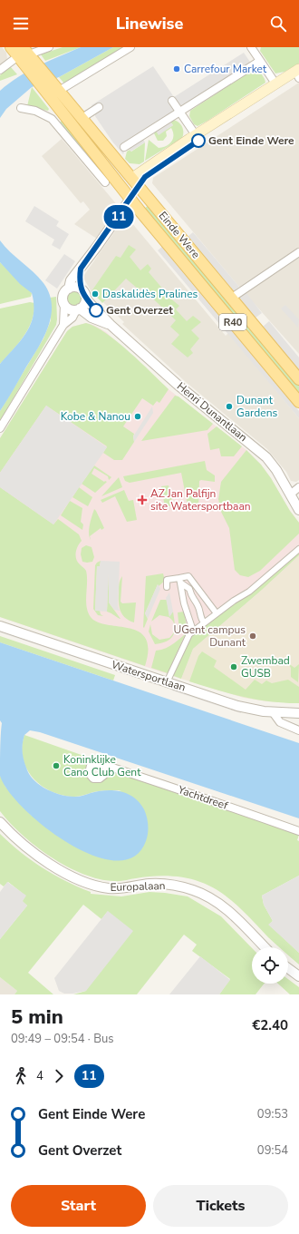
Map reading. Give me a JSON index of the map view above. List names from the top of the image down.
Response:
{
  "streets": {
    "main road": ["Einde Were", "R40"],
    "street": [
      "Henri Dunantlaan",
      "Watersportlaan",
      "Yachtdreef",
      "Europalaan"
    ]
  },
  "crossings": [
    ["Einde Were", "R40"]
  ],
  "places": {
    "other": [
      "Carrefour Market",
      "Gent Einde Were",
      "Daskalidès Pralines",
      "Gent Overzet",
      "Dunant Gardens",
      "Kobe & Nanou",
      "UGent campus Dunant",
      "Zwembad GUSB",
      "Koninklijke Cano Club Gent"
    ],
    "health": ["AZ Jan Palfijn site Watersportbaan"]
  },
  "lines": ["bus line 11"],
  "page": {
    "header": "Linewise",
    "on_map": "11",
    "heading": ["5 min", "09:49 – 09:54 · Bus", "€2.40"],
    "legs": ["4", "11"],
    "list": [
      {
        "name": "Gent Einde Were",
        "value": "09:53"
      },
      {
        "name": "Gent Overzet",
        "value": "09:54"
      }
    ],
    "buttons": ["Start", "Tickets"]
  }
}
